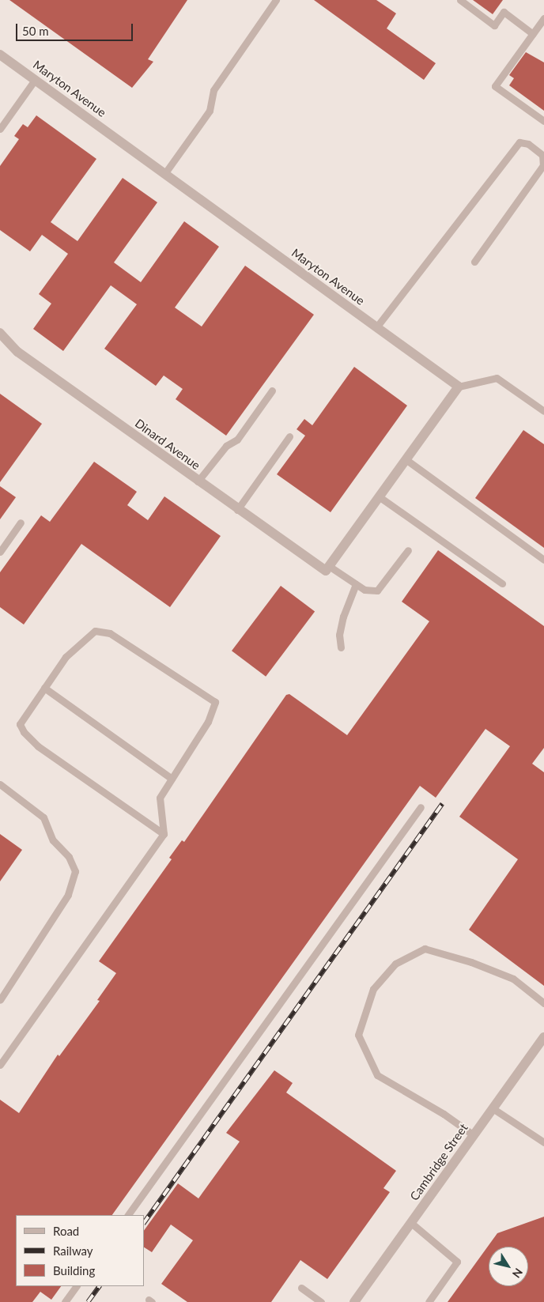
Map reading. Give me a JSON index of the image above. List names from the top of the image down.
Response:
{
  "streets": {
    "street": ["Maryton Avenue", "Dinard Avenue", "Cambridge Street"]
  },
  "legend": ["Road", "Railway", "Building"],
  "scale_bar": "50 m",
  "north": "bottom right"
}
